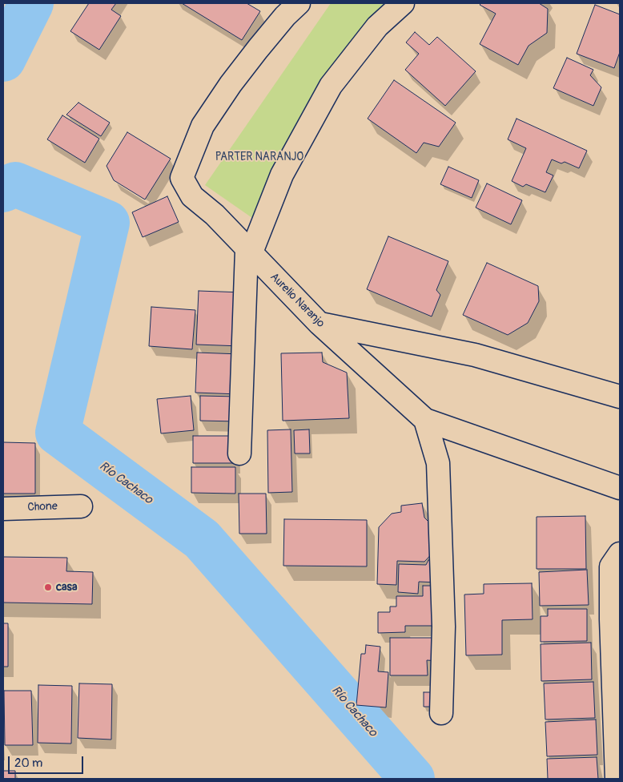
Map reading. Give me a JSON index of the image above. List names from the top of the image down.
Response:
{
  "streets": {
    "street": ["Aurelio Naranjo", "Chone"]
  },
  "water": ["Río Cachaco"],
  "parks": ["PARTER NARANJO"],
  "places": ["casa"],
  "scale_bar": "20 m"
}
